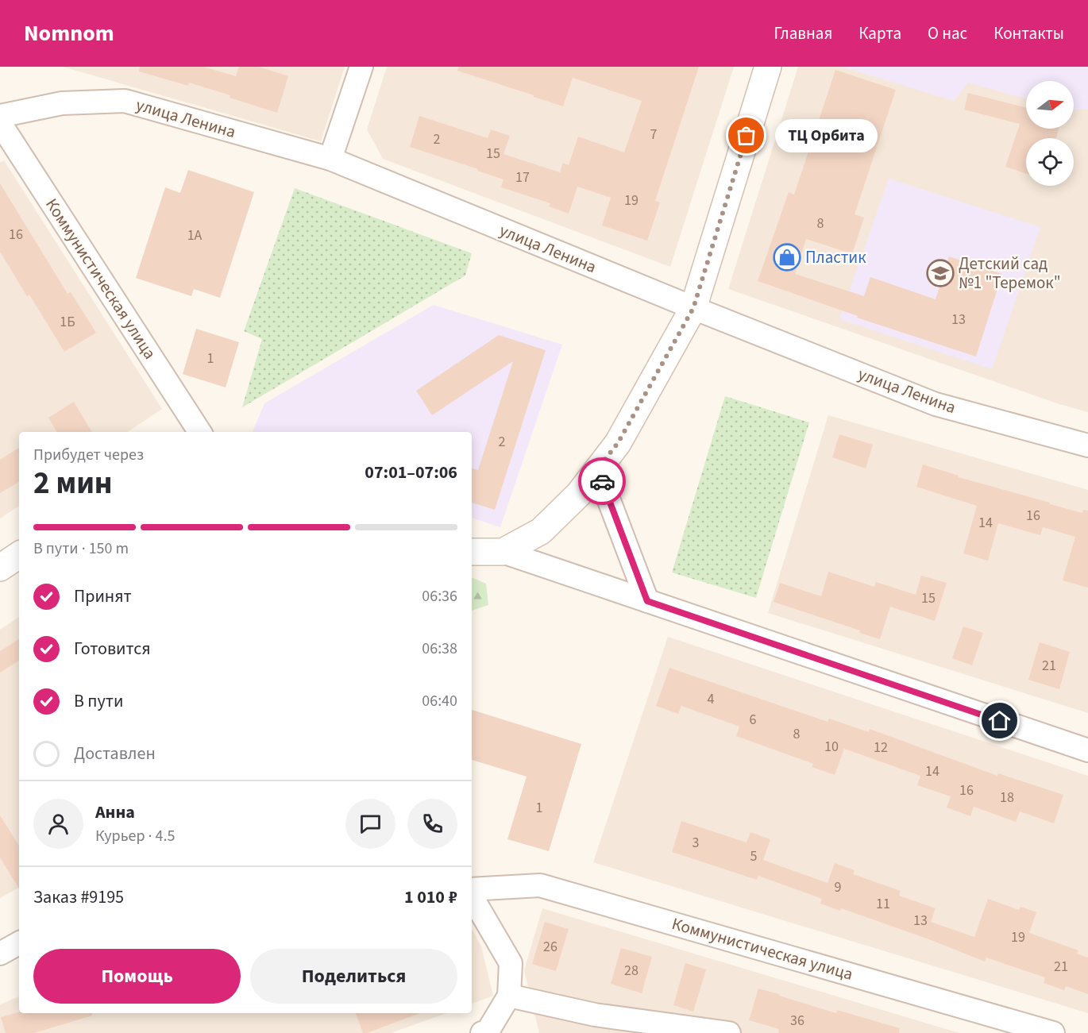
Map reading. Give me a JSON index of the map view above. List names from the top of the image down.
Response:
{
  "streets": {
    "street": ["улица Ленина", "Коммунистическая улица"]
  },
  "places": {
    "other": ["ТЦ Орбита"],
    "shop": ["Пластик"],
    "school or university": ["Детский сад №1 \"Теремок\""]
  },
  "house_numbers": [
    "7",
    "2",
    "15",
    "17",
    "19",
    "8",
    "16",
    "1А",
    "13",
    "1Б",
    "1",
    "2",
    "16",
    "14",
    "15",
    "21",
    "4",
    "6",
    "8",
    "10",
    "12",
    "14",
    "16",
    "18",
    "1",
    "3",
    "5",
    "9",
    "11",
    "13",
    "19",
    "26",
    "21",
    "28",
    "36"
  ],
  "north": "right",
  "page": {
    "header": "Nomnom",
    "nav": [
      "Главная",
      "Карта",
      "О нас",
      "Контакты"
    ],
    "bubble": "ТЦ Орбита",
    "heading": ["2 мин", "Прибудет через", "07:01–07:06"],
    "panel": [
      "Анна",
      "Курьер · 4.5",
      "Заказ #9195",
      "1 010 ₽"
    ],
    "bar": "В пути · 150 m",
    "list": [
      ["Принят", "06:36"],
      ["Готовится", "06:38"],
      ["В пути", "06:40"],
      "Доставлен"
    ],
    "buttons": ["Помощь", "Поделиться"]
  }
}
